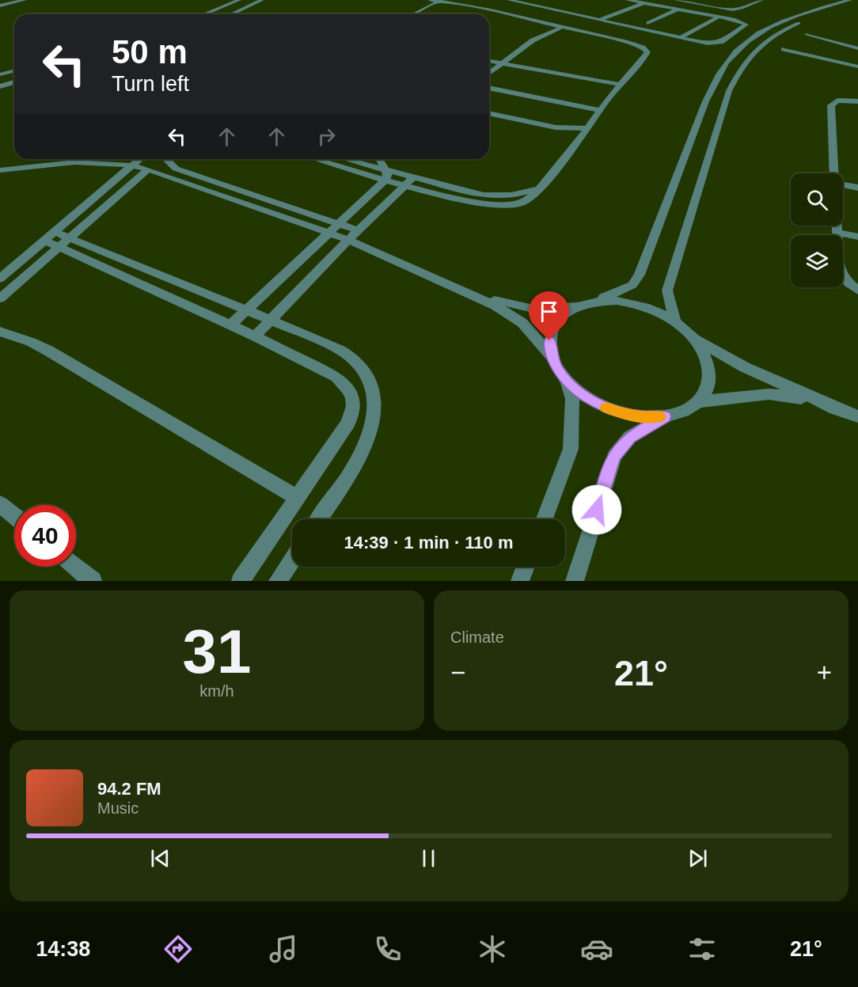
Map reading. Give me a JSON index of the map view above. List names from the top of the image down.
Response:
{
  "page": {
    "turn": ["50 m", "Turn left"],
    "limit": "40",
    "trip": "14:39 · 1 min · 110 m",
    "tile": [
      ["31", "km/h"],
      "Climate"
    ],
    "heat": ["−", "21°", "+"],
    "song": ["94.2 FM", "Music"],
    "tabs": ["14:38", "21°"]
  }
}
